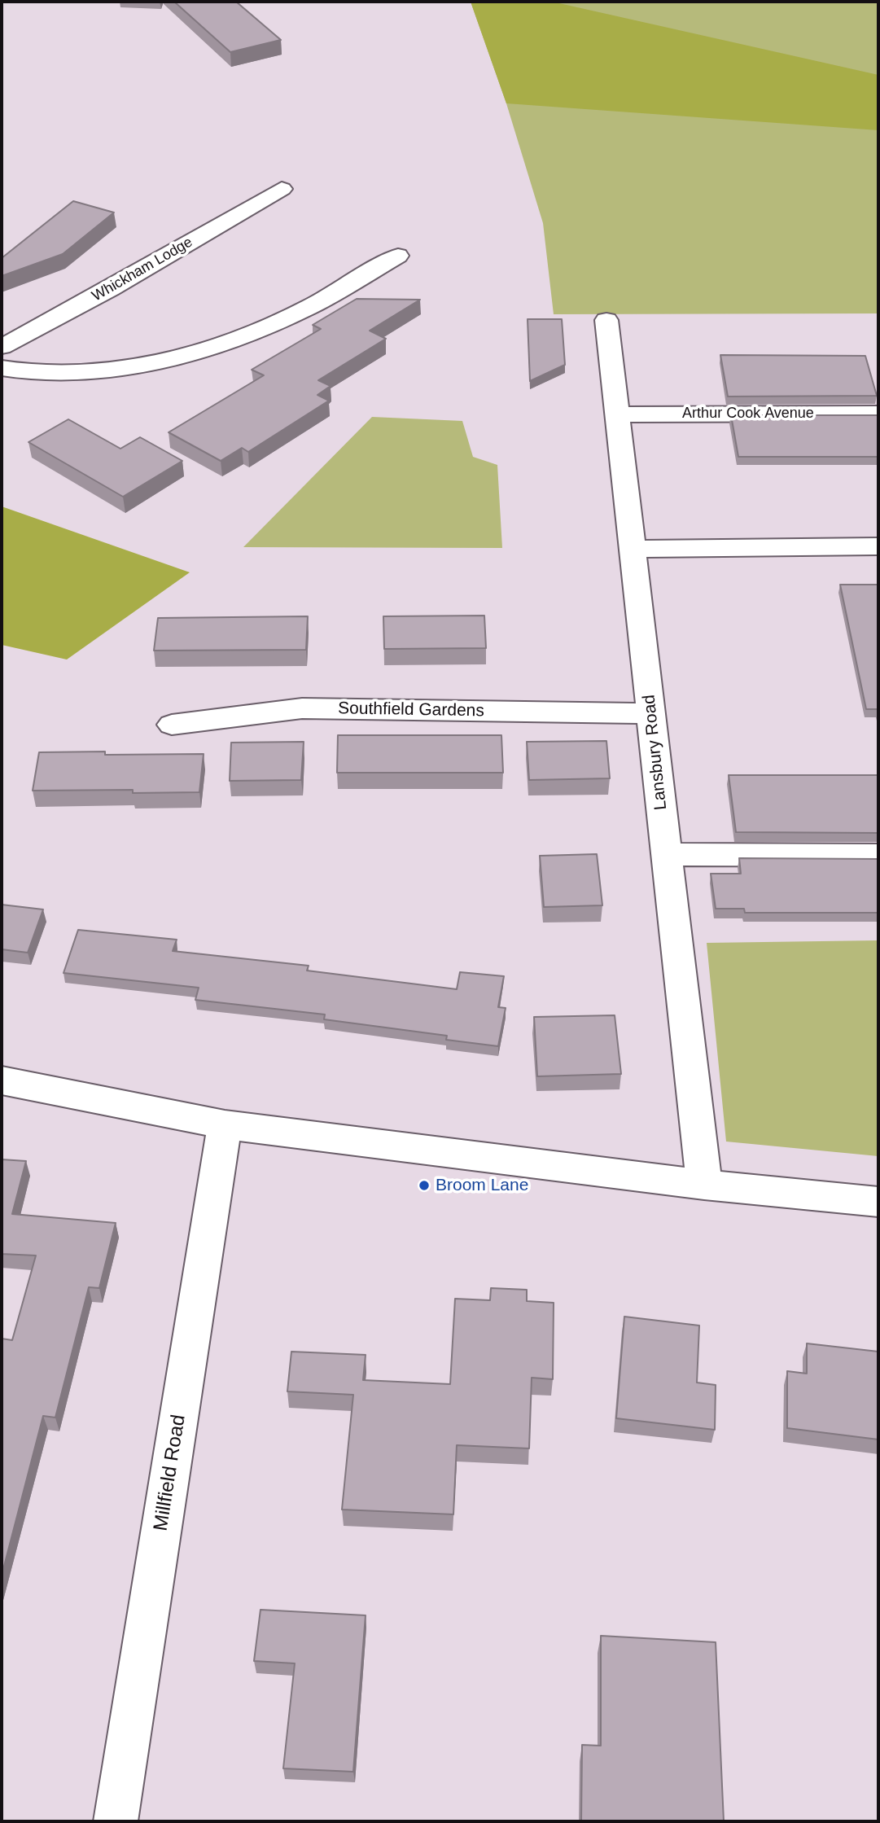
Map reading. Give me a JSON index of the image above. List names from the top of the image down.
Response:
{
  "streets": {
    "street": [
      "Whickham Lodge",
      "Arthur Cook Avenue",
      "Southfield Gardens",
      "Lansbury Road",
      "Millfield Road"
    ]
  },
  "crossings": [
    ["Arthur Cook Avenue", "Lansbury Road"],
    ["Southfield Gardens", "Lansbury Road"]
  ],
  "places": ["Broom Lane"]
}
